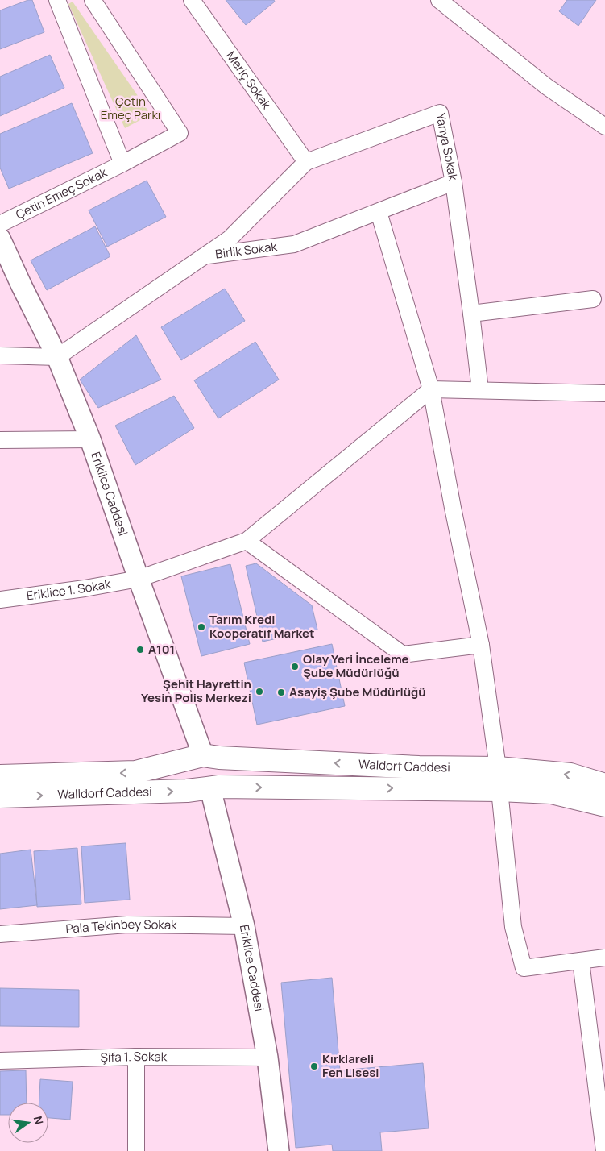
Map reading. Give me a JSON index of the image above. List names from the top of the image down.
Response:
{
  "streets": {
    "main road": ["Waldorf Caddesi", "Walldorf Caddesi"],
    "street": [
      "Meriç Sokak",
      "Yanya Sokak",
      "Çetin Emeç Sokak",
      "Birlik Sokak",
      "Eriklice Caddesi",
      "Eriklice 1. Sokak",
      "Pala Tekinbey Sokak",
      "Şifa 1. Sokak"
    ]
  },
  "crossings": [
    ["Meriç Sokak", "Yanya Sokak"],
    ["Yanya Sokak", "Birlik Sokak"],
    ["Birlik Sokak", "Eriklice Caddesi"],
    ["Eriklice Caddesi", "Eriklice 1. Sokak"],
    ["Eriklice Caddesi", "Waldorf Caddesi"],
    ["Eriklice Caddesi", "Walldorf Caddesi"],
    ["Eriklice Caddesi", "Pala Tekinbey Sokak"],
    ["Eriklice Caddesi", "Şifa 1. Sokak"],
    ["Waldorf Caddesi", "Walldorf Caddesi"]
  ],
  "parks": ["Çetin Emeç Parkı"],
  "places": [
    "Tarım Kredi Kooperatif Market",
    "A101",
    "Olay Yeri İnceleme Şube Müdürlüğü",
    "Şehit Hayrettin Yesin Polis Merkezi",
    "Asayiş Şube Müdürlüğü",
    "Kırklareli Fen Lisesi"
  ],
  "north": "right"
}
